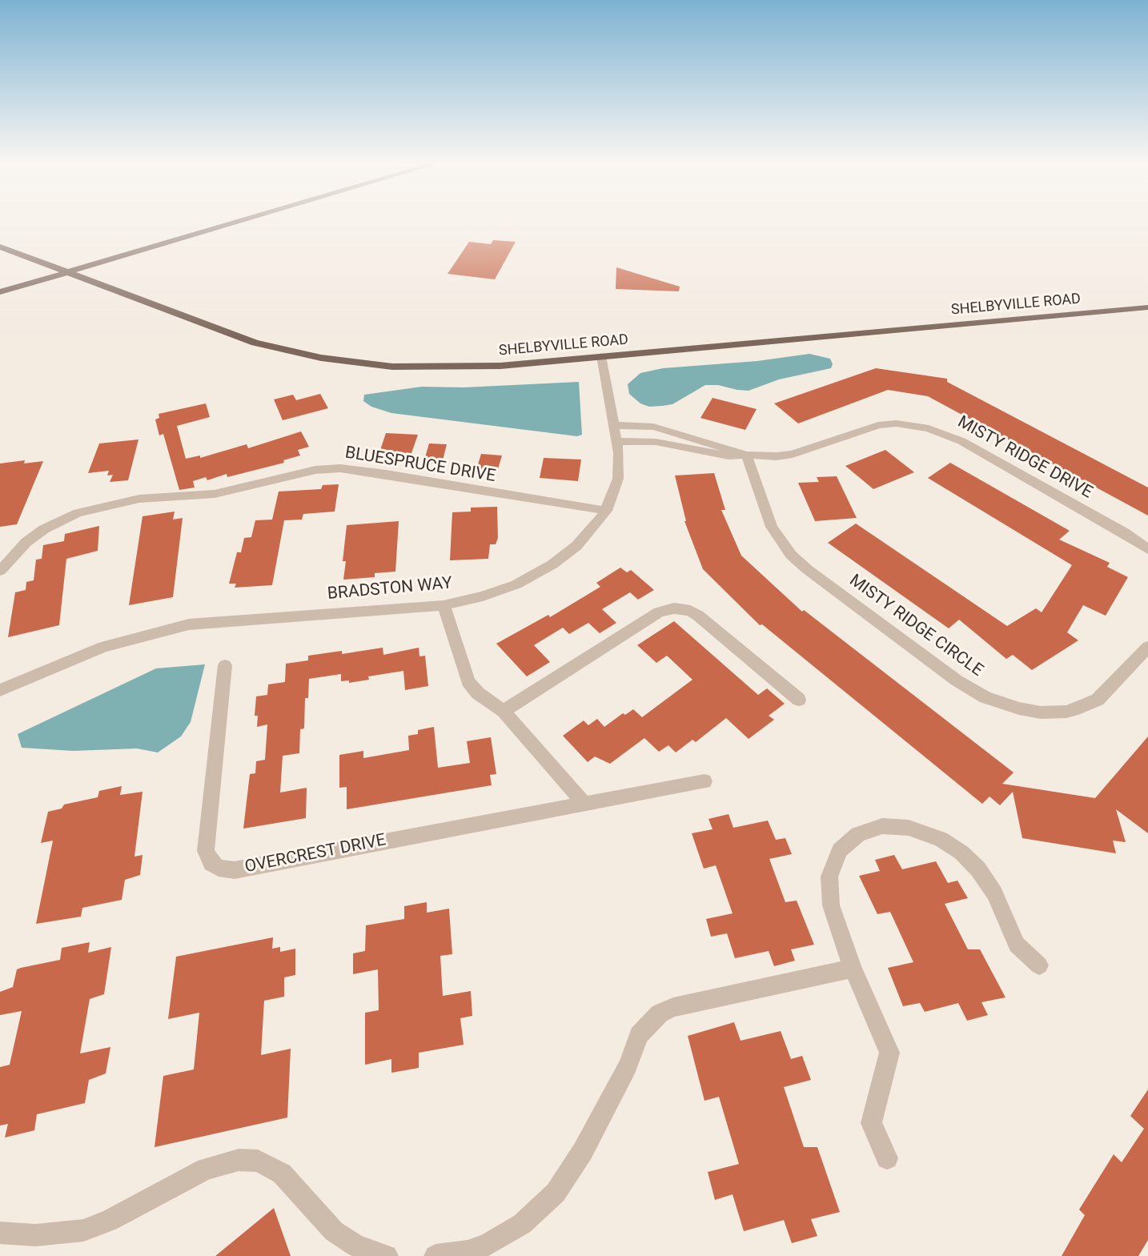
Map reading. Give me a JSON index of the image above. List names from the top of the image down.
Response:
{
  "streets": {
    "main road": ["SHELBYVILLE ROAD"],
    "street": [
      "MISTY RIDGE DRIVE",
      "BLUESPRUCE DRIVE",
      "BRADSTON WAY",
      "MISTY RIDGE CIRCLE",
      "OVERCREST DRIVE"
    ]
  },
  "crossings": [
    ["SHELBYVILLE ROAD", "BRADSTON WAY"],
    ["MISTY RIDGE DRIVE", "BRADSTON WAY"],
    ["MISTY RIDGE DRIVE", "MISTY RIDGE CIRCLE"],
    ["BLUESPRUCE DRIVE", "BRADSTON WAY"]
  ]
}
